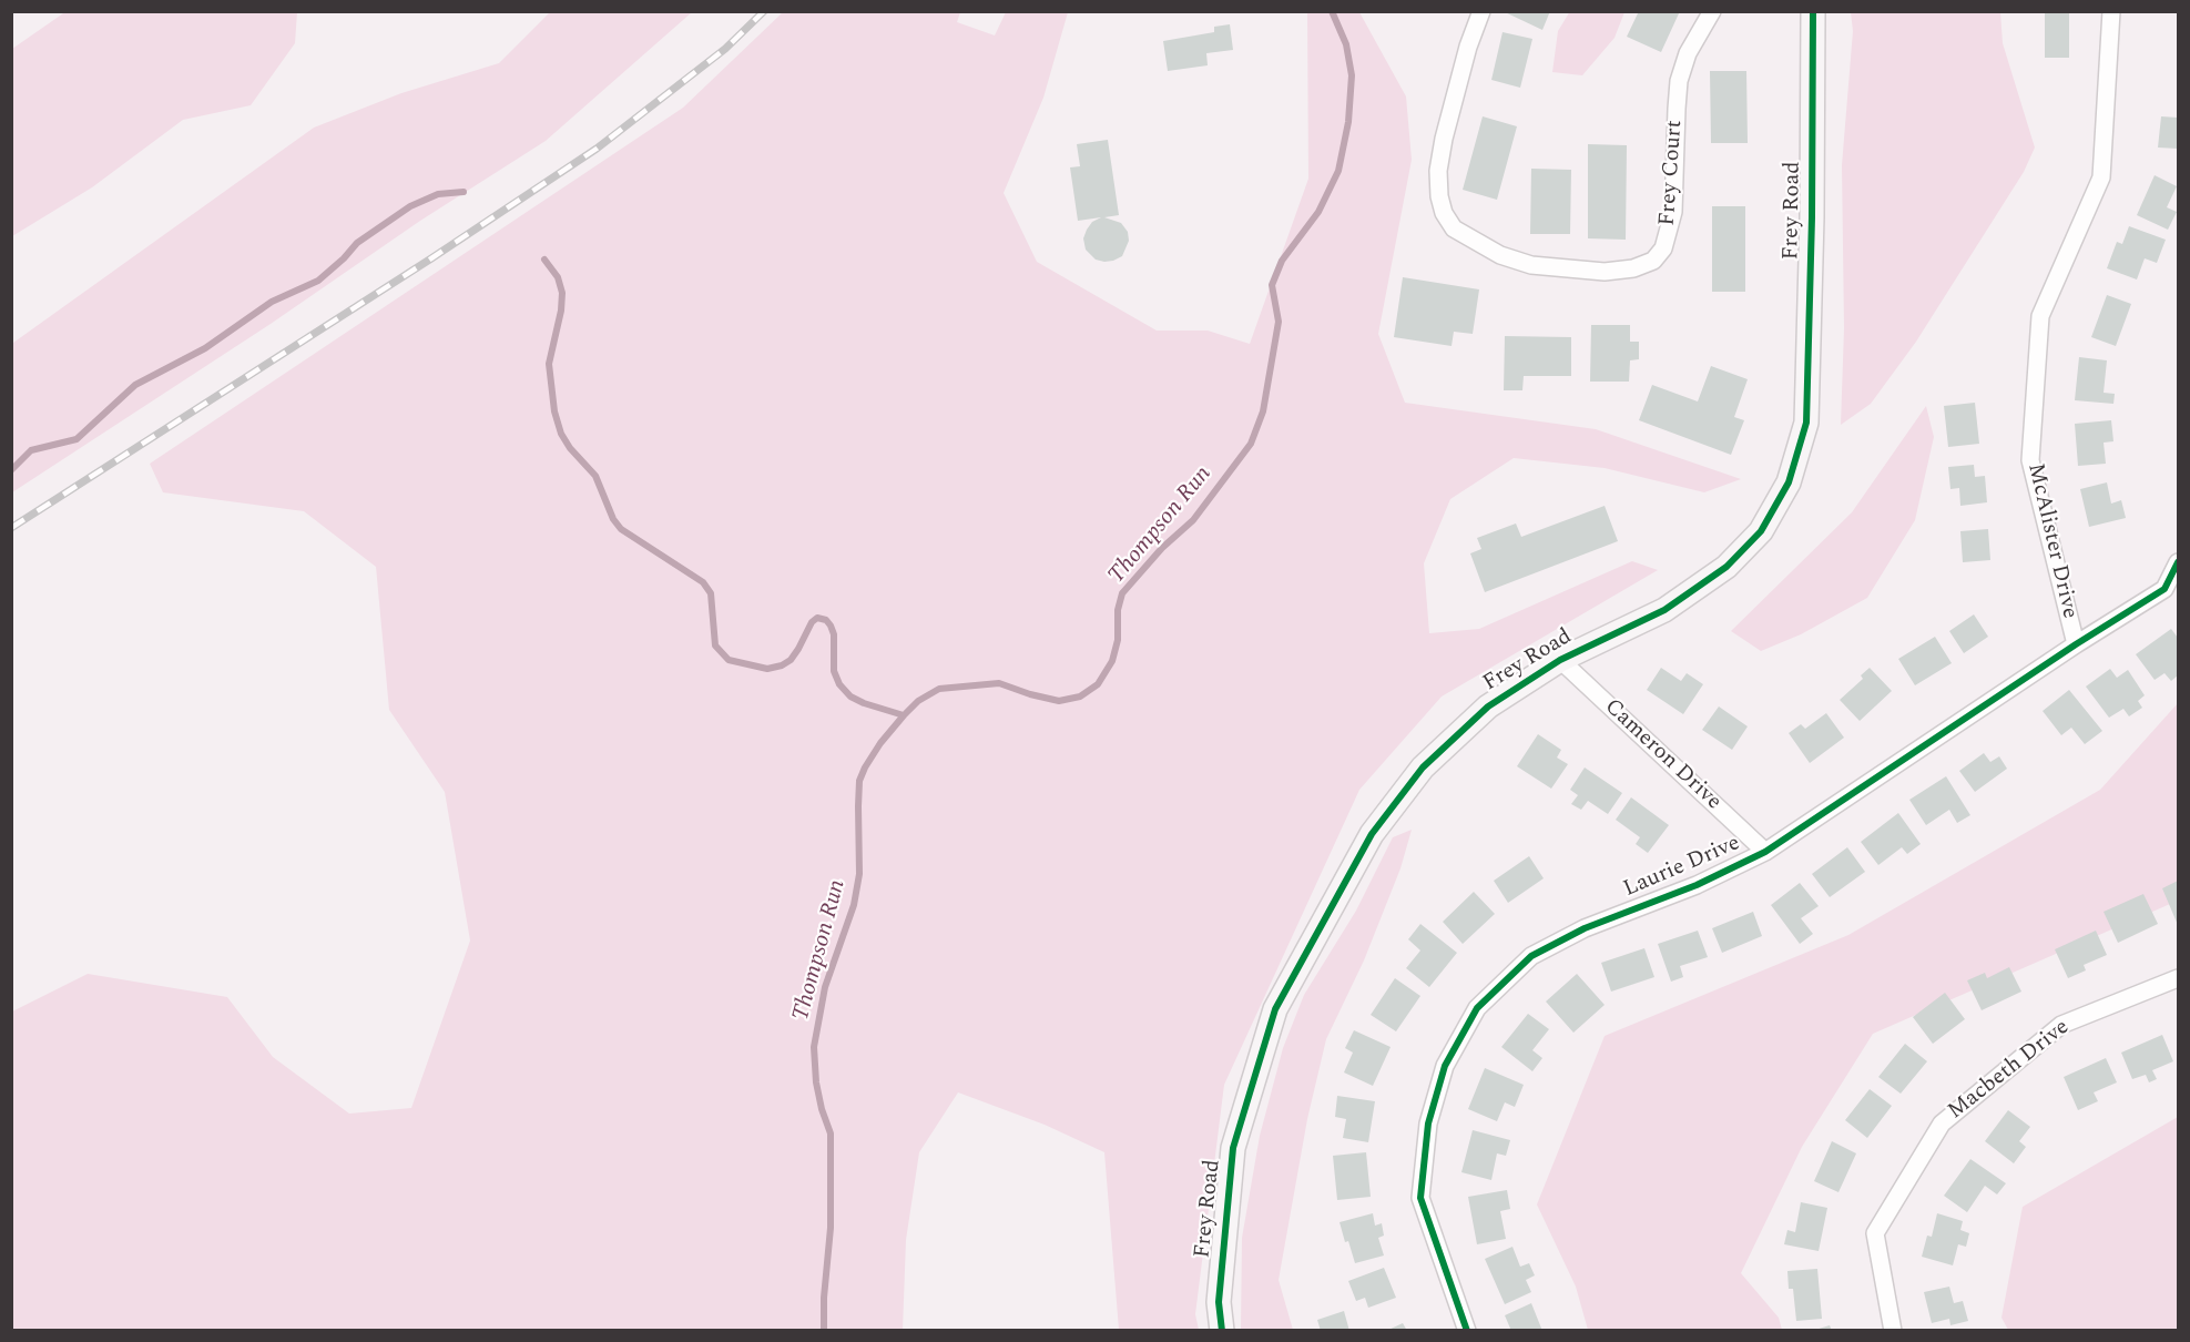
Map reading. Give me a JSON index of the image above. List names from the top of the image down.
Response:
{
  "streets": {
    "street": [
      "Frey Court",
      "Frey Road",
      "McAlister Drive",
      "Cameron Drive",
      "Laurie Drive",
      "Macbeth Drive"
    ]
  },
  "crossings": [
    ["Frey Road", "Cameron Drive"],
    ["McAlister Drive", "Laurie Drive"],
    ["Cameron Drive", "Laurie Drive"]
  ],
  "water": ["Thompson Run"]
}
